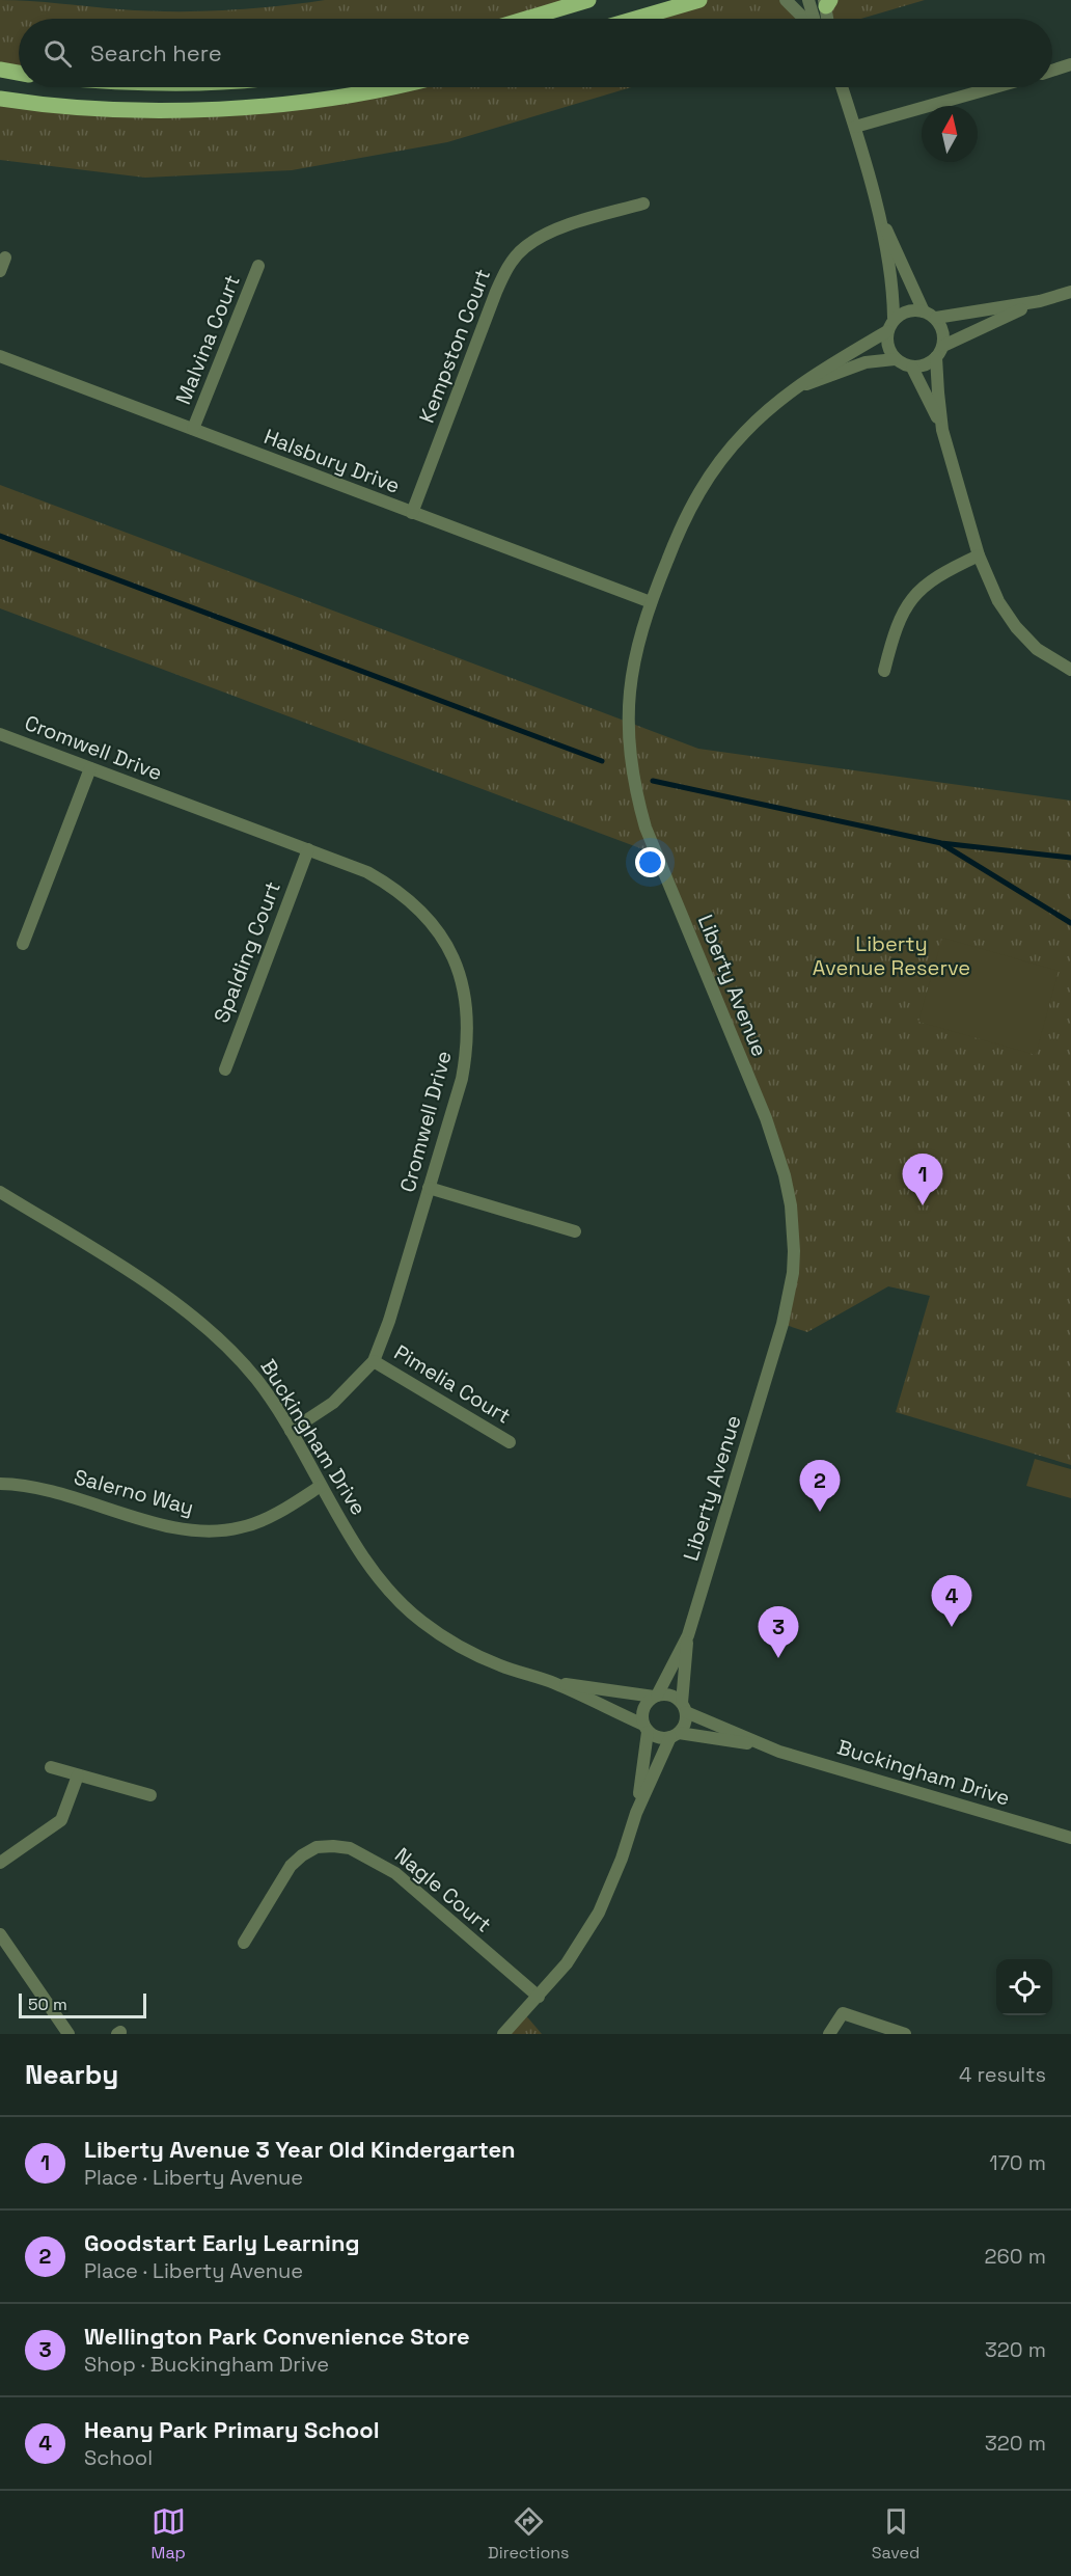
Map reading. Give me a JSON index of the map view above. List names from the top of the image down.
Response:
{
  "streets": {
    "street": [
      "Malvina Court",
      "Kempston Court",
      "Halsbury Drive",
      "Cromwell Drive",
      "Spalding Court",
      "Liberty Avenue",
      "Pimelia Court",
      "Buckingham Drive",
      "Salerno Way",
      "Nagle Court"
    ]
  },
  "crossings": [
    ["Malvina Court", "Halsbury Drive"],
    ["Kempston Court", "Halsbury Drive"],
    ["Halsbury Drive", "Liberty Avenue"],
    ["Cromwell Drive", "Spalding Court"],
    ["Cromwell Drive", "Pimelia Court"],
    ["Cromwell Drive", "Buckingham Drive"],
    ["Liberty Avenue", "Buckingham Drive"],
    ["Buckingham Drive", "Salerno Way"]
  ],
  "parks": ["Liberty Avenue Reserve"],
  "scale_bar": "50 m",
  "north": "top",
  "page": {
    "search": "Search here",
    "pins": [
      "1",
      "2",
      "4",
      "3"
    ],
    "scale": "50 m",
    "heading": ["Nearby", "4 results"],
    "list": [
      {
        "mark": "1",
        "name": "Liberty Avenue 3 Year Old Kindergarten",
        "note": "Place · Liberty Avenue",
        "value": "170 m"
      },
      {
        "mark": "2",
        "name": "Goodstart Early Learning",
        "note": "Place · Liberty Avenue",
        "value": "260 m"
      },
      {
        "mark": "3",
        "name": "Wellington Park Convenience Store",
        "note": "Shop · Buckingham Drive",
        "value": "320 m"
      },
      {
        "mark": "4",
        "name": "Heany Park Primary School",
        "note": "School",
        "value": "320 m"
      }
    ],
    "nav": ["Map", "Directions", "Saved"]
  }
}
